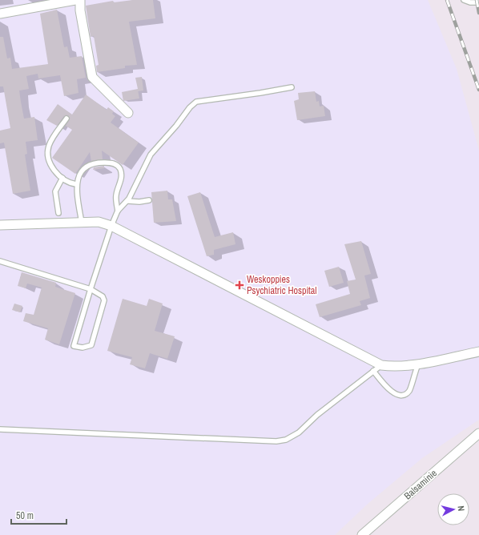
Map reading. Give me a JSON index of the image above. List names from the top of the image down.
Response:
{
  "streets": {
    "street": ["Balsaminie"]
  },
  "places": {
    "health": ["Weskoppies Psychiatric Hospital"]
  },
  "scale_bar": "50 m",
  "north": "right"
}
